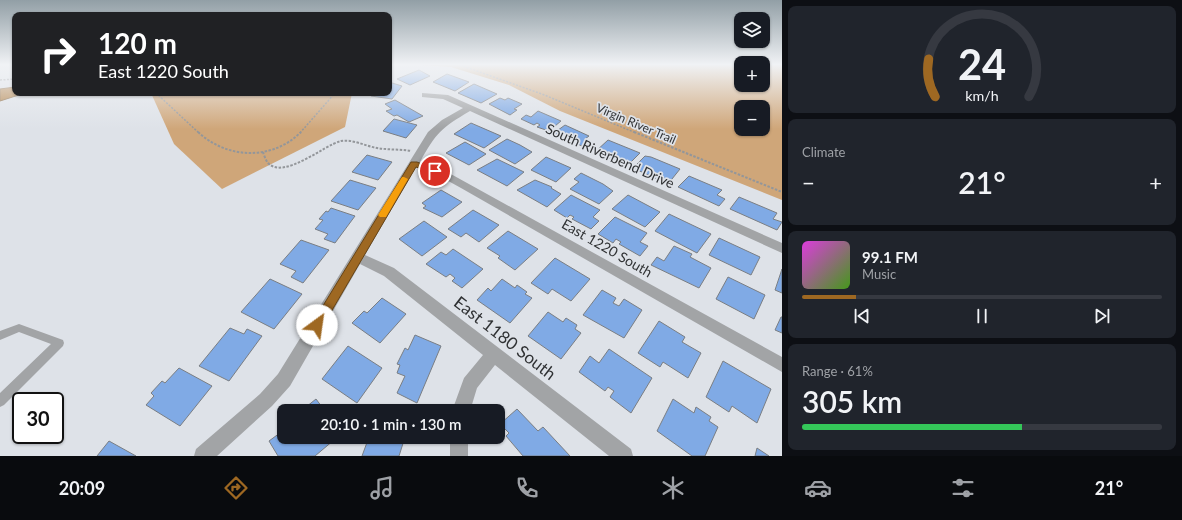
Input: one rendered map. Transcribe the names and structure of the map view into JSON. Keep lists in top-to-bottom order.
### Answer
{
  "streets": {
    "street": ["South Riverbend Drive", "East 1220 South", "East 1180 South"],
    "path": ["Virgin River Trail"]
  },
  "page": {
    "map_buttons": ["+", "−"],
    "turn": ["120 m", "East 1220 South"],
    "tile": [
      "Climate",
      ["Range · 61%", "305 km"]
    ],
    "heat": ["−", "21°", "+"],
    "song": ["99.1 FM", "Music"],
    "limit": "30",
    "trip": "20:10 · 1 min · 130 m",
    "tabs": ["20:09", "21°"],
    "gauge": ["24", "km/h"]
  }
}
